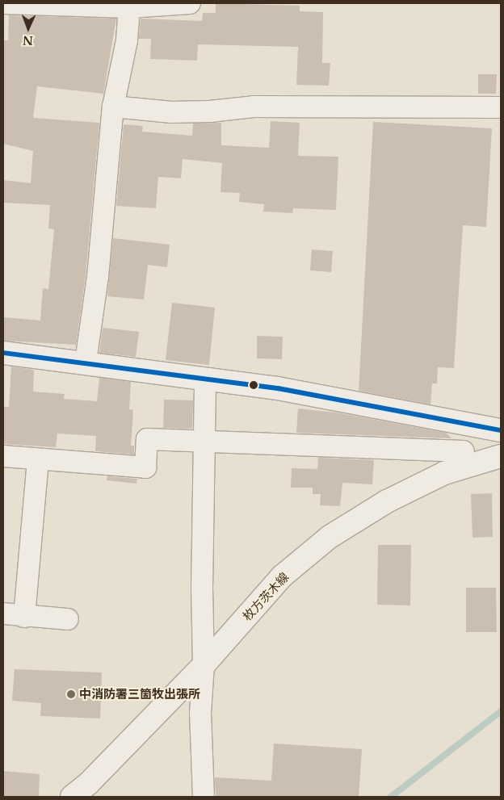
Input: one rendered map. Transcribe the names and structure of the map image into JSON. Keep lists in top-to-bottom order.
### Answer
{
  "streets": {
    "main road": ["枚方茨木線"]
  },
  "places": ["中消防署三箇牧出張所"],
  "north": "bottom"
}
